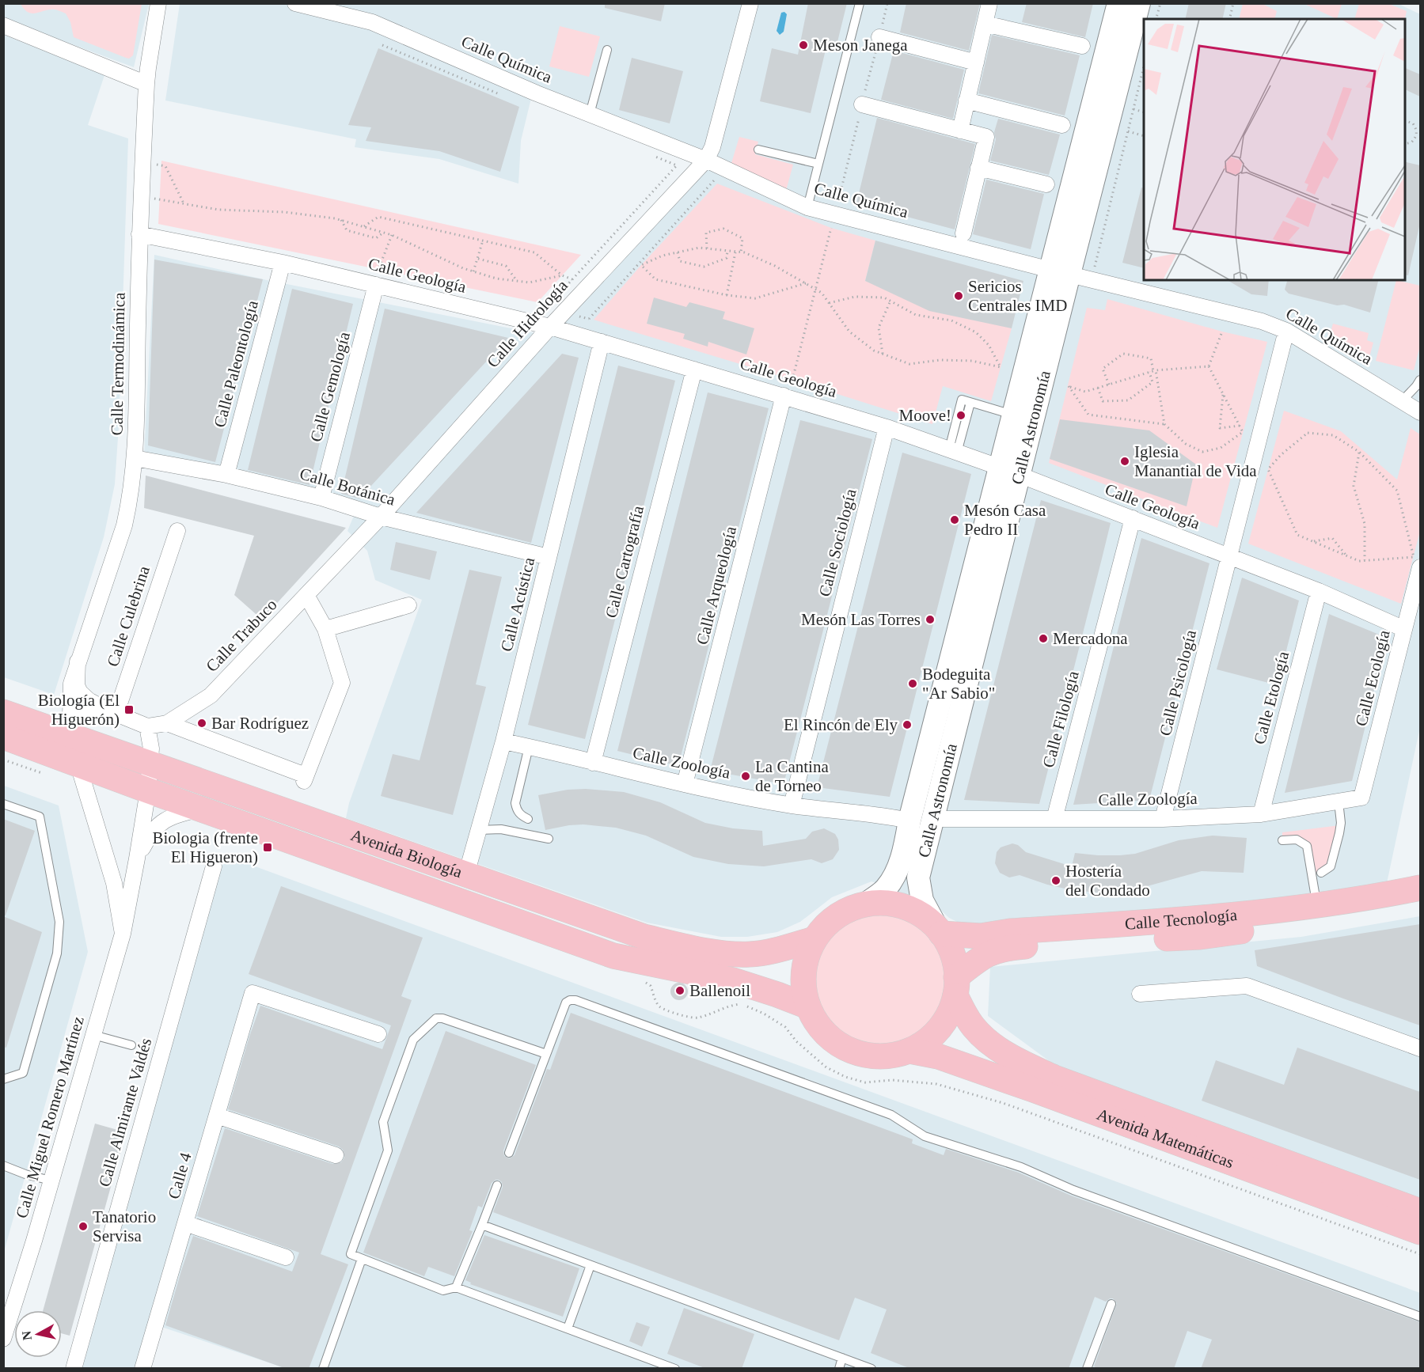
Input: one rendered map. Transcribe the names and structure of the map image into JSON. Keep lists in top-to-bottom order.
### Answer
{
  "streets": {
    "main road": ["Avenida Biología", "Calle Tecnología", "Avenida Matemáticas"],
    "street": [
      "Calle Química",
      "Calle Geología",
      "Calle Hidrología",
      "Calle Termodinámica",
      "Calle Paleontología",
      "Calle Gemología",
      "Calle Astronomía",
      "Calle Botánica",
      "Calle Sociología",
      "Calle Cartografía",
      "Calle Arqueología",
      "Calle Acústica",
      "Calle Culebrina",
      "Calle Trabuco",
      "Calle Ecología",
      "Calle Psicología",
      "Calle Etología",
      "Calle Filología",
      "Calle Zoología",
      "Calle Almirante Valdés",
      "Calle Miguel Romero Martínez",
      "Calle 4"
    ]
  },
  "crossings": [
    ["Calle Química", "Calle Hidrología"],
    ["Calle Química", "Calle Astronomía"],
    ["Calle Química", "Calle Psicología"],
    ["Calle Geología", "Calle Hidrología"],
    ["Calle Geología", "Calle Termodinámica"],
    ["Calle Geología", "Calle Paleontología"],
    ["Calle Geología", "Calle Gemología"],
    ["Calle Geología", "Calle Astronomía"],
    ["Calle Geología", "Calle Sociología"],
    ["Calle Geología", "Calle Cartografía"],
    ["Calle Geología", "Calle Arqueología"],
    ["Calle Geología", "Calle Acústica"],
    ["Calle Geología", "Calle Ecología"],
    ["Calle Geología", "Calle Psicología"],
    ["Calle Geología", "Calle Etología"],
    ["Calle Geología", "Calle Filología"],
    ["Calle Hidrología", "Calle Botánica"],
    ["Calle Hidrología", "Calle Trabuco"],
    ["Calle Termodinámica", "Calle Botánica"],
    ["Calle Termodinámica", "Avenida Biología"],
    ["Calle Termodinámica", "Calle Miguel Romero Martínez"],
    ["Calle Paleontología", "Calle Botánica"],
    ["Calle Gemología", "Calle Botánica"],
    ["Calle Astronomía", "Calle Zoología"],
    ["Calle Astronomía", "Avenida Biología"],
    ["Calle Astronomía", "Calle Tecnología"],
    ["Calle Astronomía", "Avenida Matemáticas"],
    ["Calle Botánica", "Calle Acústica"],
    ["Calle Botánica", "Calle Trabuco"],
    ["Calle Sociología", "Calle Zoología"],
    ["Calle Cartografía", "Calle Zoología"],
    ["Calle Arqueología", "Calle Zoología"],
    ["Calle Acústica", "Calle Zoología"],
    ["Calle Acústica", "Avenida Biología"],
    ["Calle Ecología", "Calle Zoología"],
    ["Calle Psicología", "Calle Zoología"],
    ["Calle Etología", "Calle Zoología"],
    ["Calle Filología", "Calle Zoología"],
    ["Avenida Biología", "Calle Tecnología"],
    ["Avenida Biología", "Avenida Matemáticas"],
    ["Calle Tecnología", "Avenida Matemáticas"]
  ],
  "places": {
    "other": [
      "Meson Janega",
      "Sericios Centrales IMD",
      "Moove!",
      "Iglesia Manantial de Vida",
      "Mesón Casa Pedro II",
      "Mesón Las Torres",
      "Mercadona",
      "Bodeguita \"Ar Sabio\"",
      "Bar Rodríguez",
      "El Rincón de Ely",
      "La Cantina de Torneo",
      "Hostería del Condado",
      "Ballenoil",
      "Tanatorio Servisa"
    ],
    "transit": ["Biología (El Higuerón)", "Biologia (frente El Higueron)"]
  },
  "north": "left"
}
